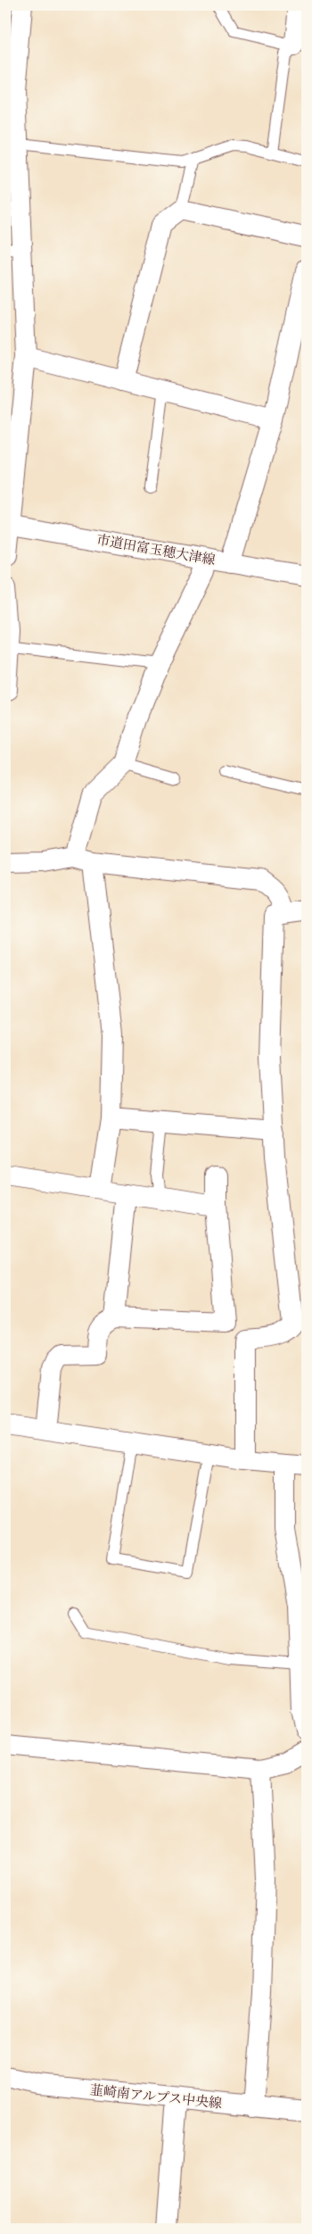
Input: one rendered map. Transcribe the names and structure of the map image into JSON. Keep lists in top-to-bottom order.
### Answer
{
  "streets": {
    "street": ["市道田富玉穂大津線", "韮崎南アルプス中央線"]
  }
}
